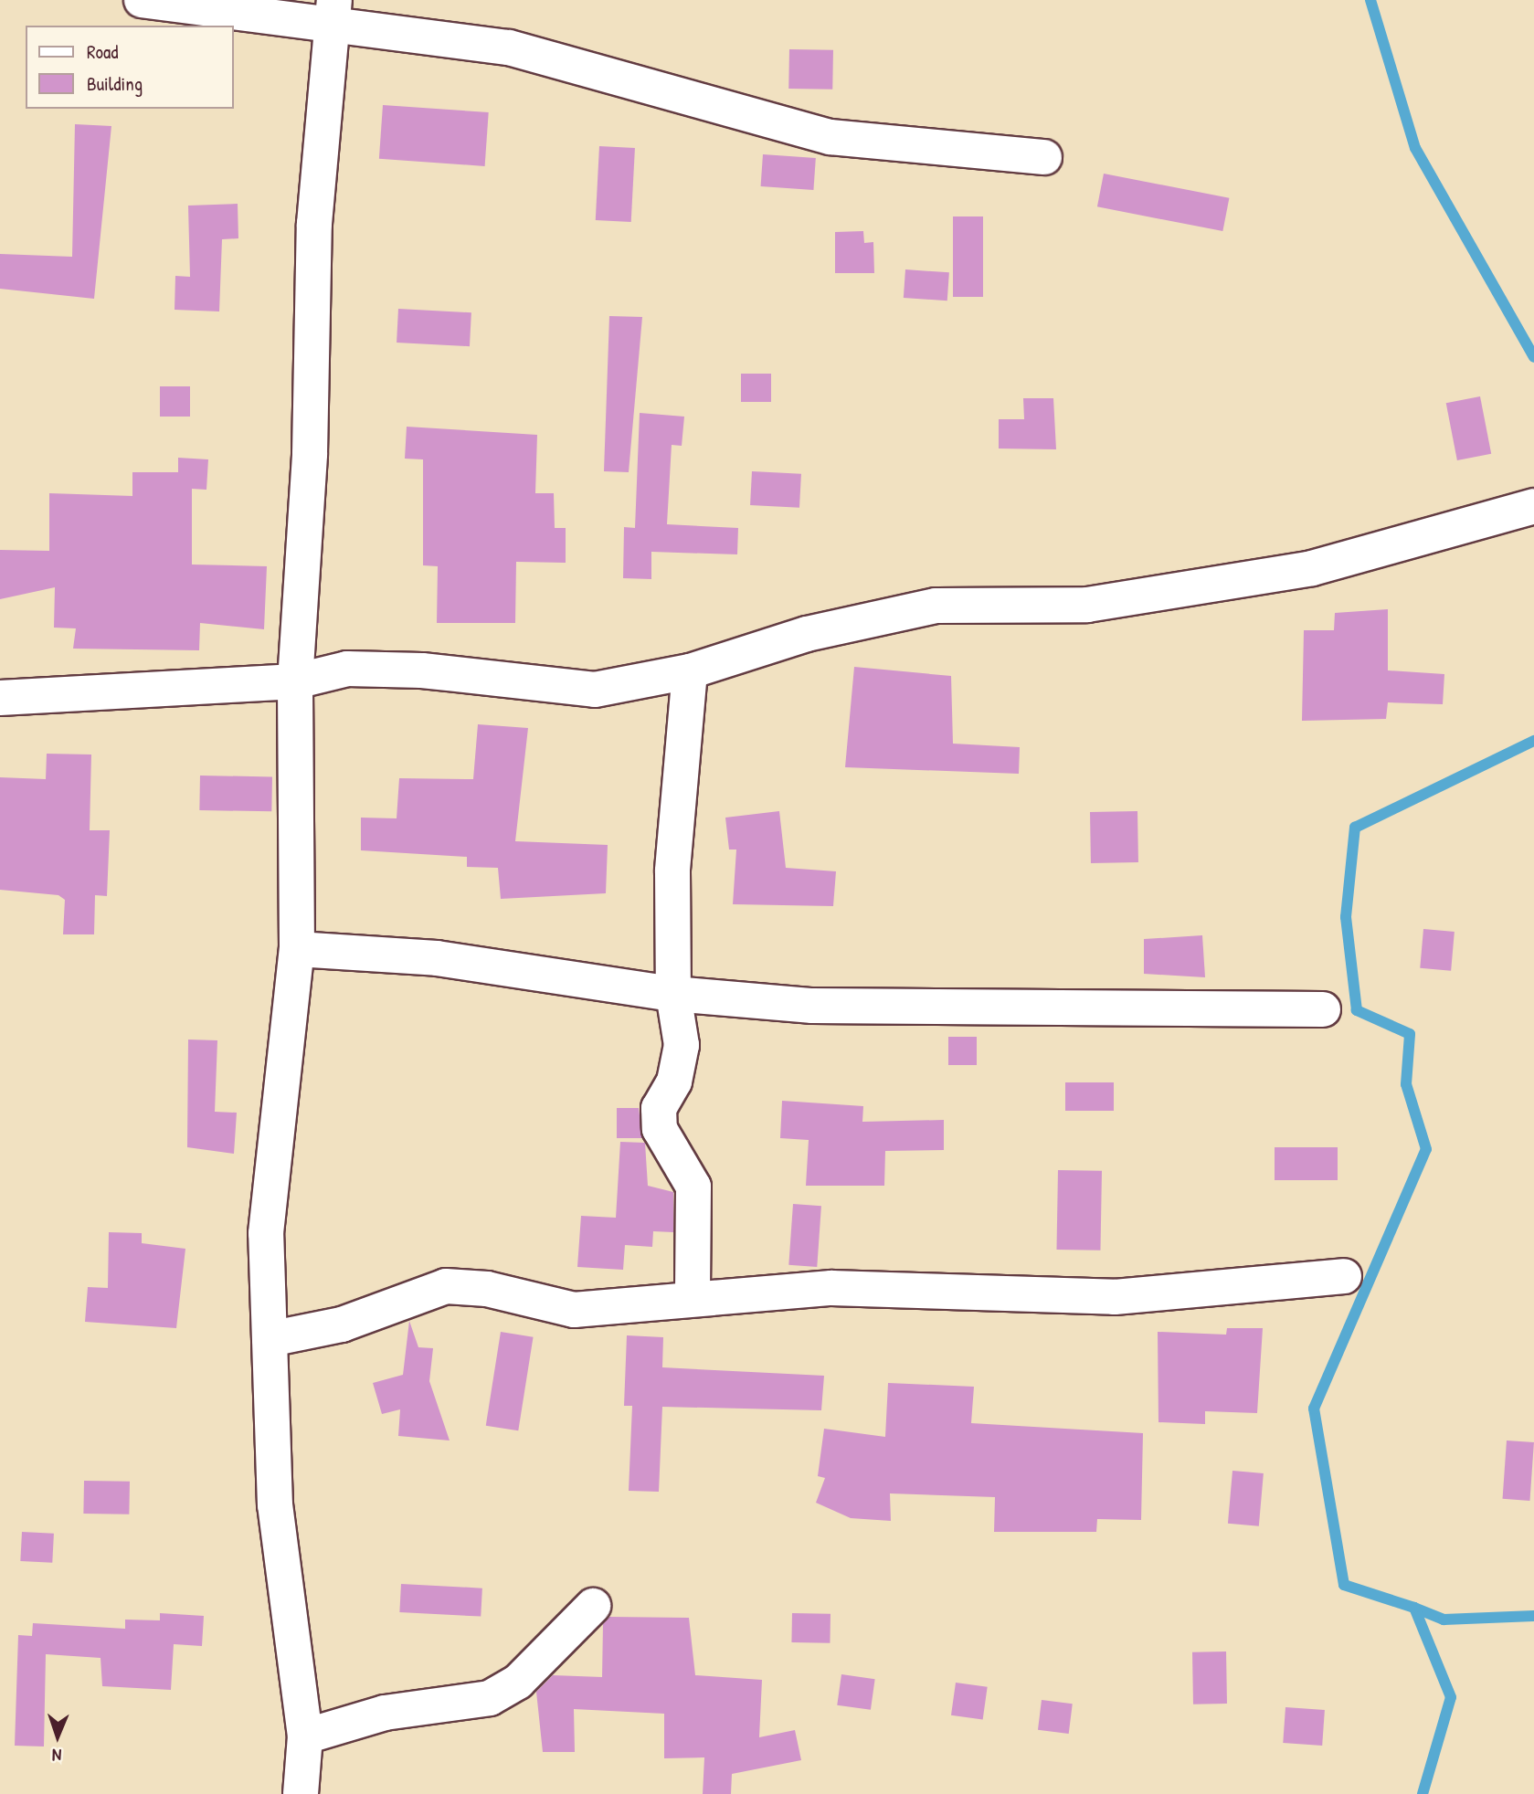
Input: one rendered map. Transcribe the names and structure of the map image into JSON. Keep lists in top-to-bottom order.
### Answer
{
  "legend": ["Road", "Building"],
  "north": "bottom"
}
